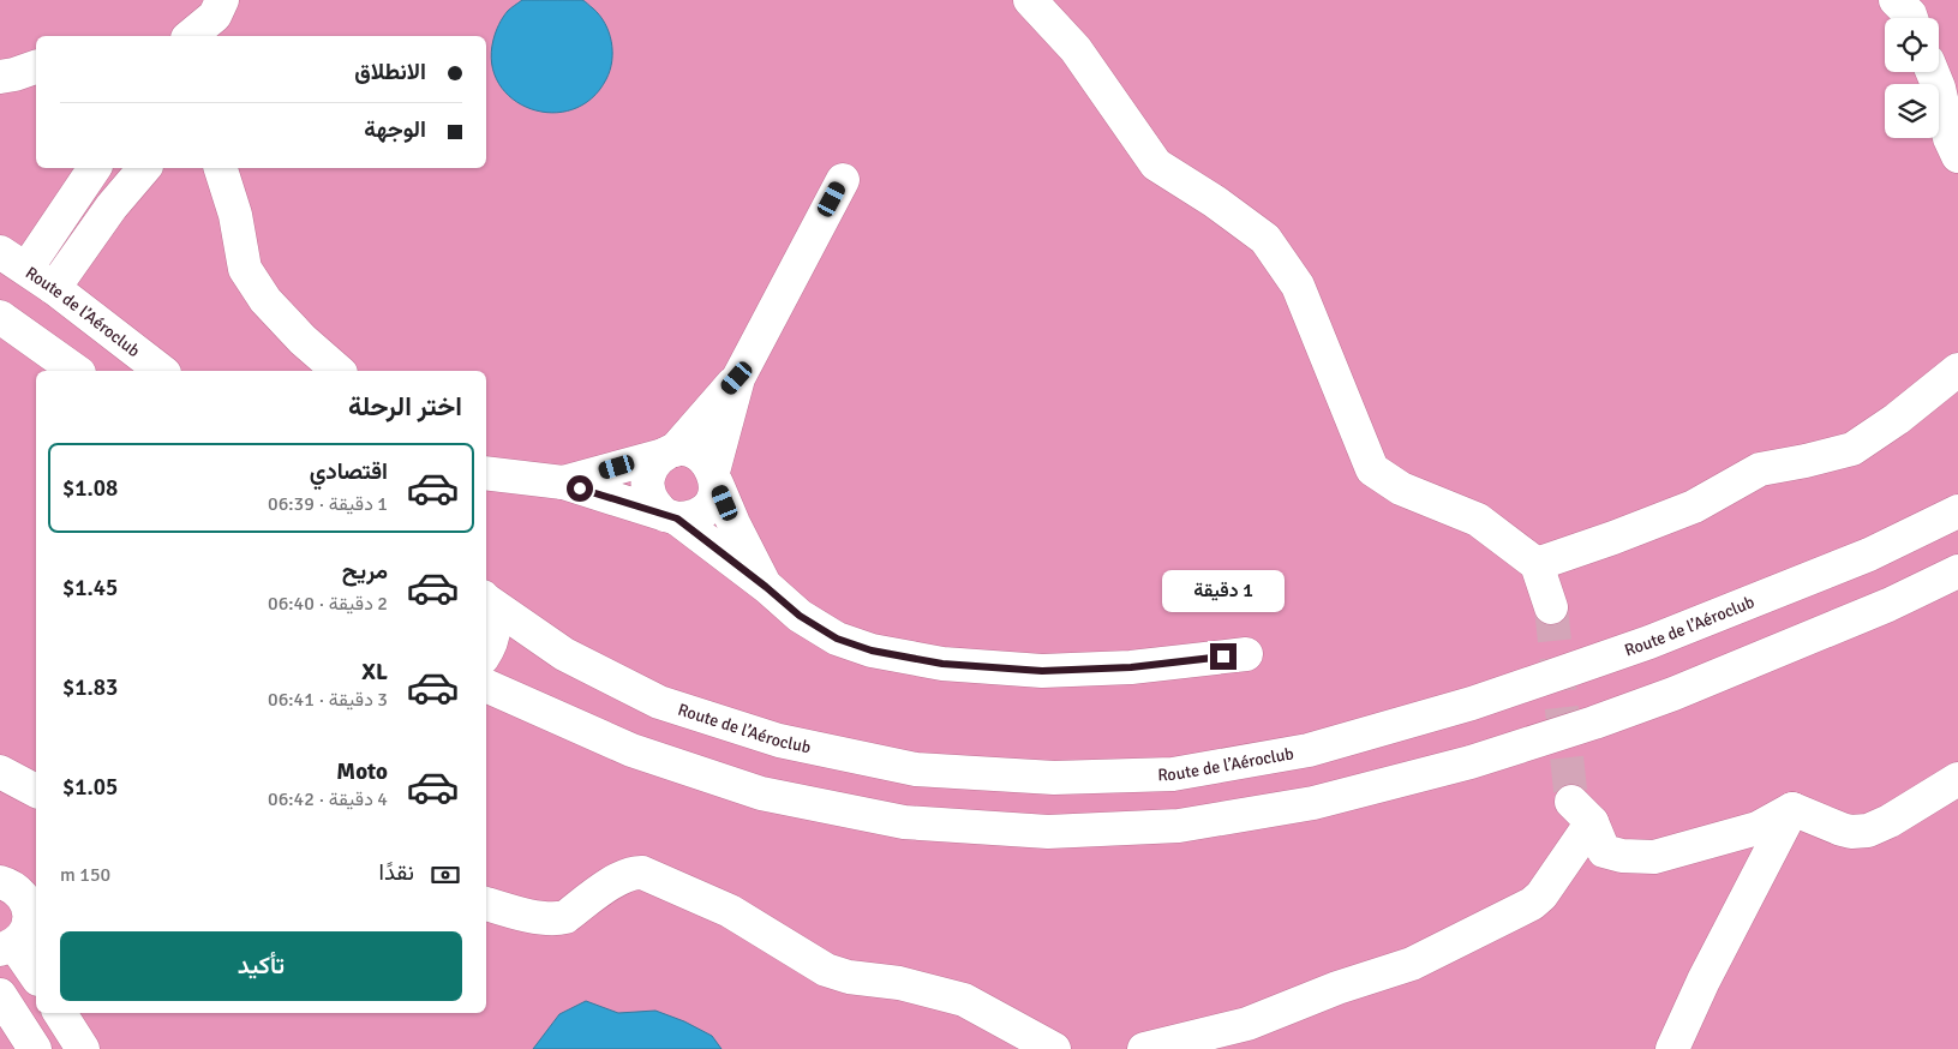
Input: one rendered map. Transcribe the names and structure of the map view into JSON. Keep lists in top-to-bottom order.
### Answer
{
  "streets": {
    "street": ["Route de l’Aéroclub"]
  },
  "page": {
    "banner": ["الانطلاق", "الوجهة"],
    "heading": "اختر الرحلة",
    "list": [
      {
        "name": "اقتصادي",
        "note": "1 دقيقة · 06:39",
        "value": "$1.08"
      },
      {
        "name": "مريح",
        "note": "2 دقيقة · 06:40",
        "value": "$1.45"
      },
      {
        "name": "XL",
        "note": "3 دقيقة · 06:41",
        "value": "$1.83"
      },
      {
        "name": "Moto",
        "note": "4 دقيقة · 06:42",
        "value": "$1.05"
      }
    ],
    "bubble": "1 دقيقة",
    "pay": ["نقدًا", "150 m"],
    "buttons": "تأكيد"
  }
}
